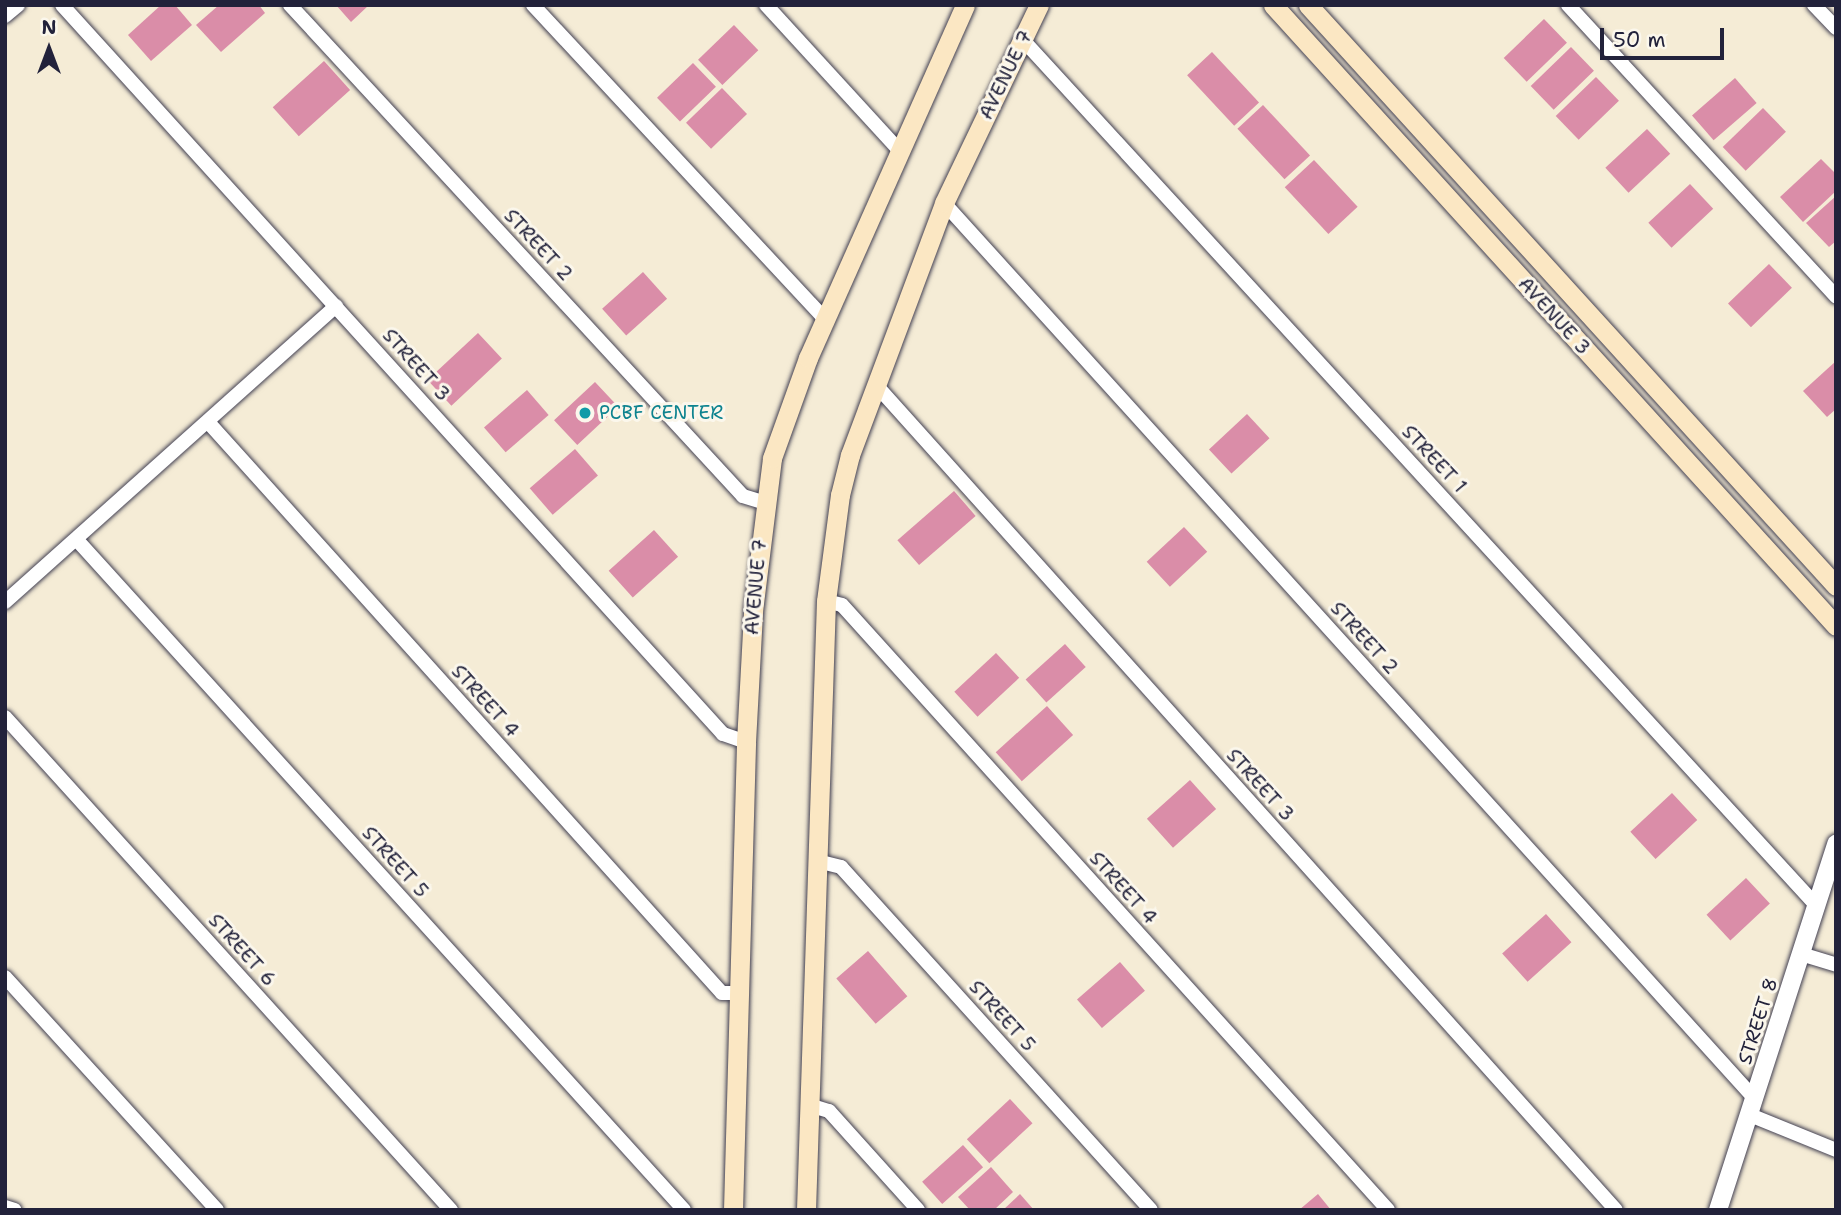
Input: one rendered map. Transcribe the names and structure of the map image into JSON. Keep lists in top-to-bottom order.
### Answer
{
  "streets": {
    "main road": ["AVENUE 7", "AVENUE 3"],
    "street": [
      "STREET 2",
      "STREET 3",
      "STREET 1",
      "STREET 4",
      "STREET 5",
      "STREET 6",
      "STREET 8"
    ]
  },
  "crossings": [
    ["AVENUE 7", "STREET 2"],
    ["AVENUE 7", "STREET 3"],
    ["AVENUE 7", "STREET 1"],
    ["AVENUE 7", "STREET 4"],
    ["AVENUE 7", "STREET 5"],
    ["STREET 2", "STREET 8"],
    ["STREET 1", "STREET 8"]
  ],
  "places": ["PCBF CENTER"],
  "scale_bar": "50 m",
  "north": "top"
}
